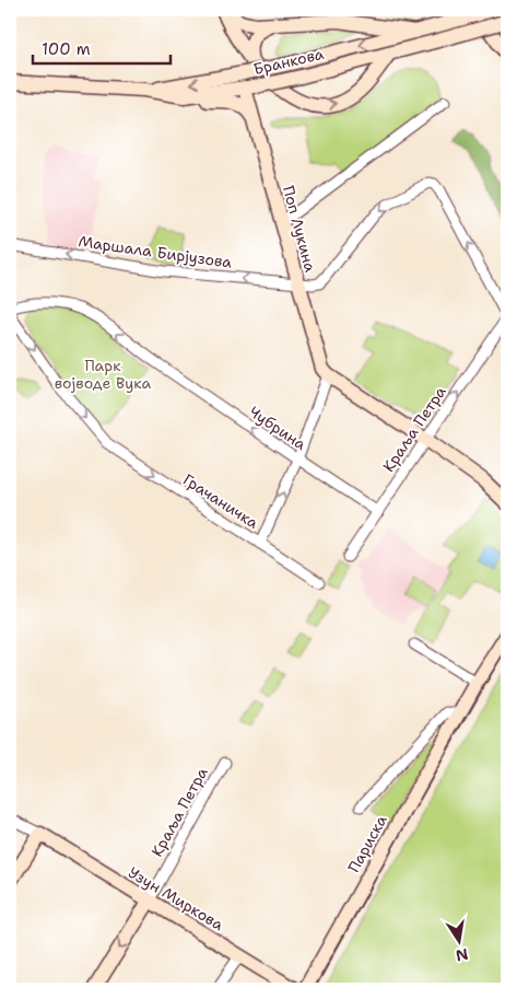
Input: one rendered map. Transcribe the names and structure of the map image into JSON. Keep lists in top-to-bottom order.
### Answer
{
  "streets": {
    "street": [
      "Бранкова",
      "Поп Лукина",
      "Маршала Бирјузова",
      "Чубрина",
      "Краља Петра",
      "Грачаничка",
      "Париска",
      "Узун Миркова"
    ]
  },
  "crossings": [
    ["Бранкова", "Поп Лукина"],
    ["Поп Лукина", "Маршала Бирјузова"],
    ["Маршала Бирјузова", "Краља Петра"],
    ["Чубрина", "Краља Петра"],
    ["Краља Петра", "Узун Миркова"]
  ],
  "one_way": ["Маршала Бирјузова", "Чубрина", "Грачаничка"],
  "parks": ["Парк војводе Вука"],
  "scale_bar": "100 m",
  "north": "bottom"
}
